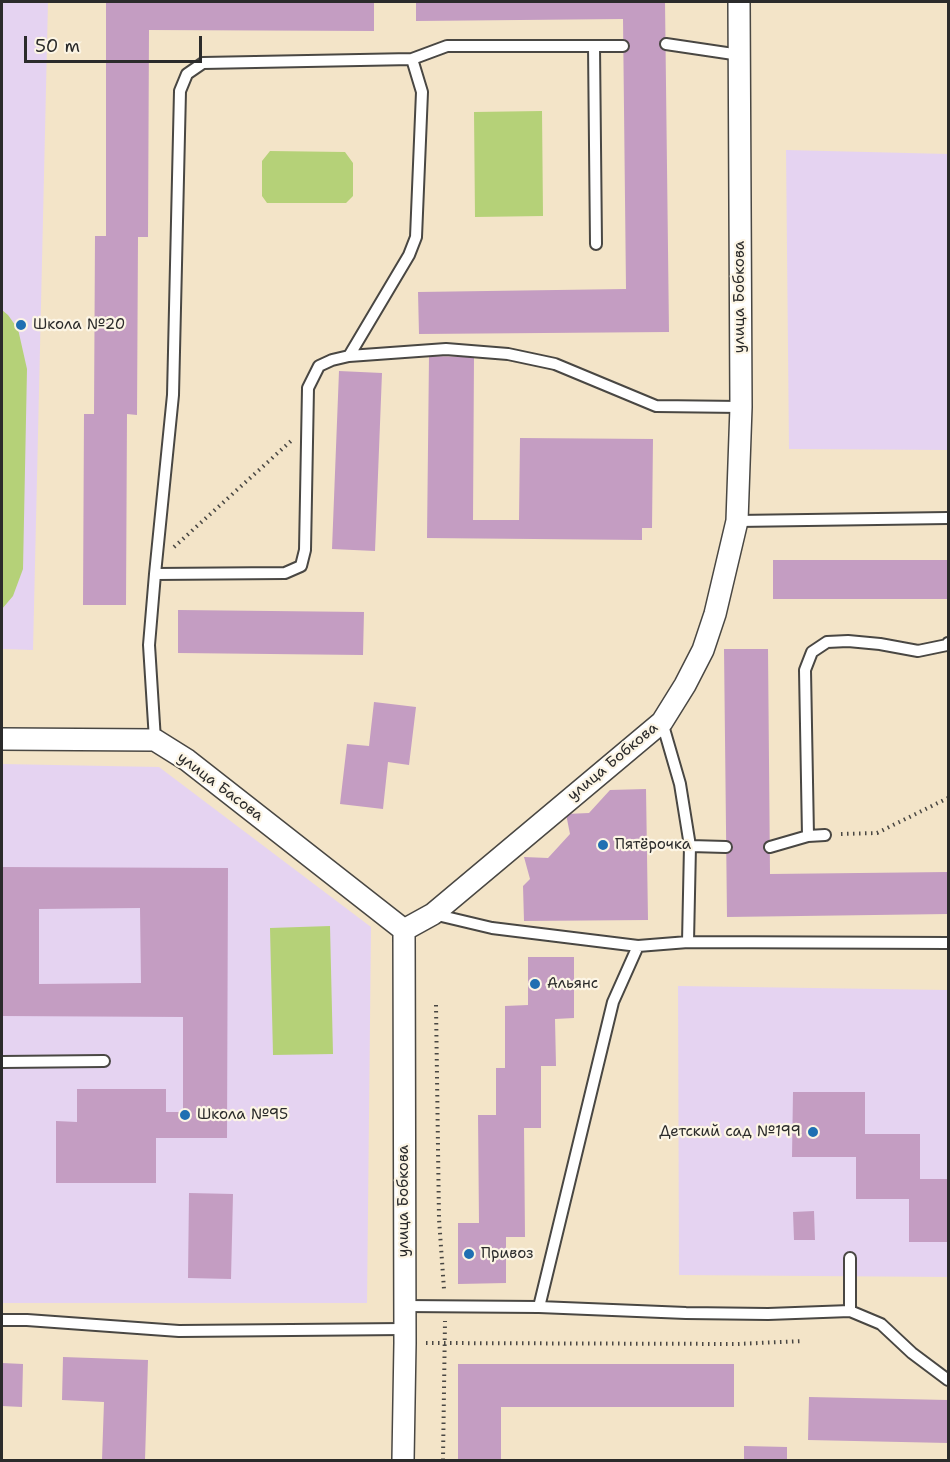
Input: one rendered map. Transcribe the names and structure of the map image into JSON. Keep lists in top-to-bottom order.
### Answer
{
  "streets": {
    "street": ["улица Бобкова", "улица Басова"]
  },
  "crossings": [
    ["улица Бобкова", "улица Басова"]
  ],
  "places": [
    "Школа №20",
    "Пятёрочка",
    "Альянс",
    "Школа №95",
    "Детский сад №199",
    "Привоз"
  ],
  "scale_bar": "50 m"
}
